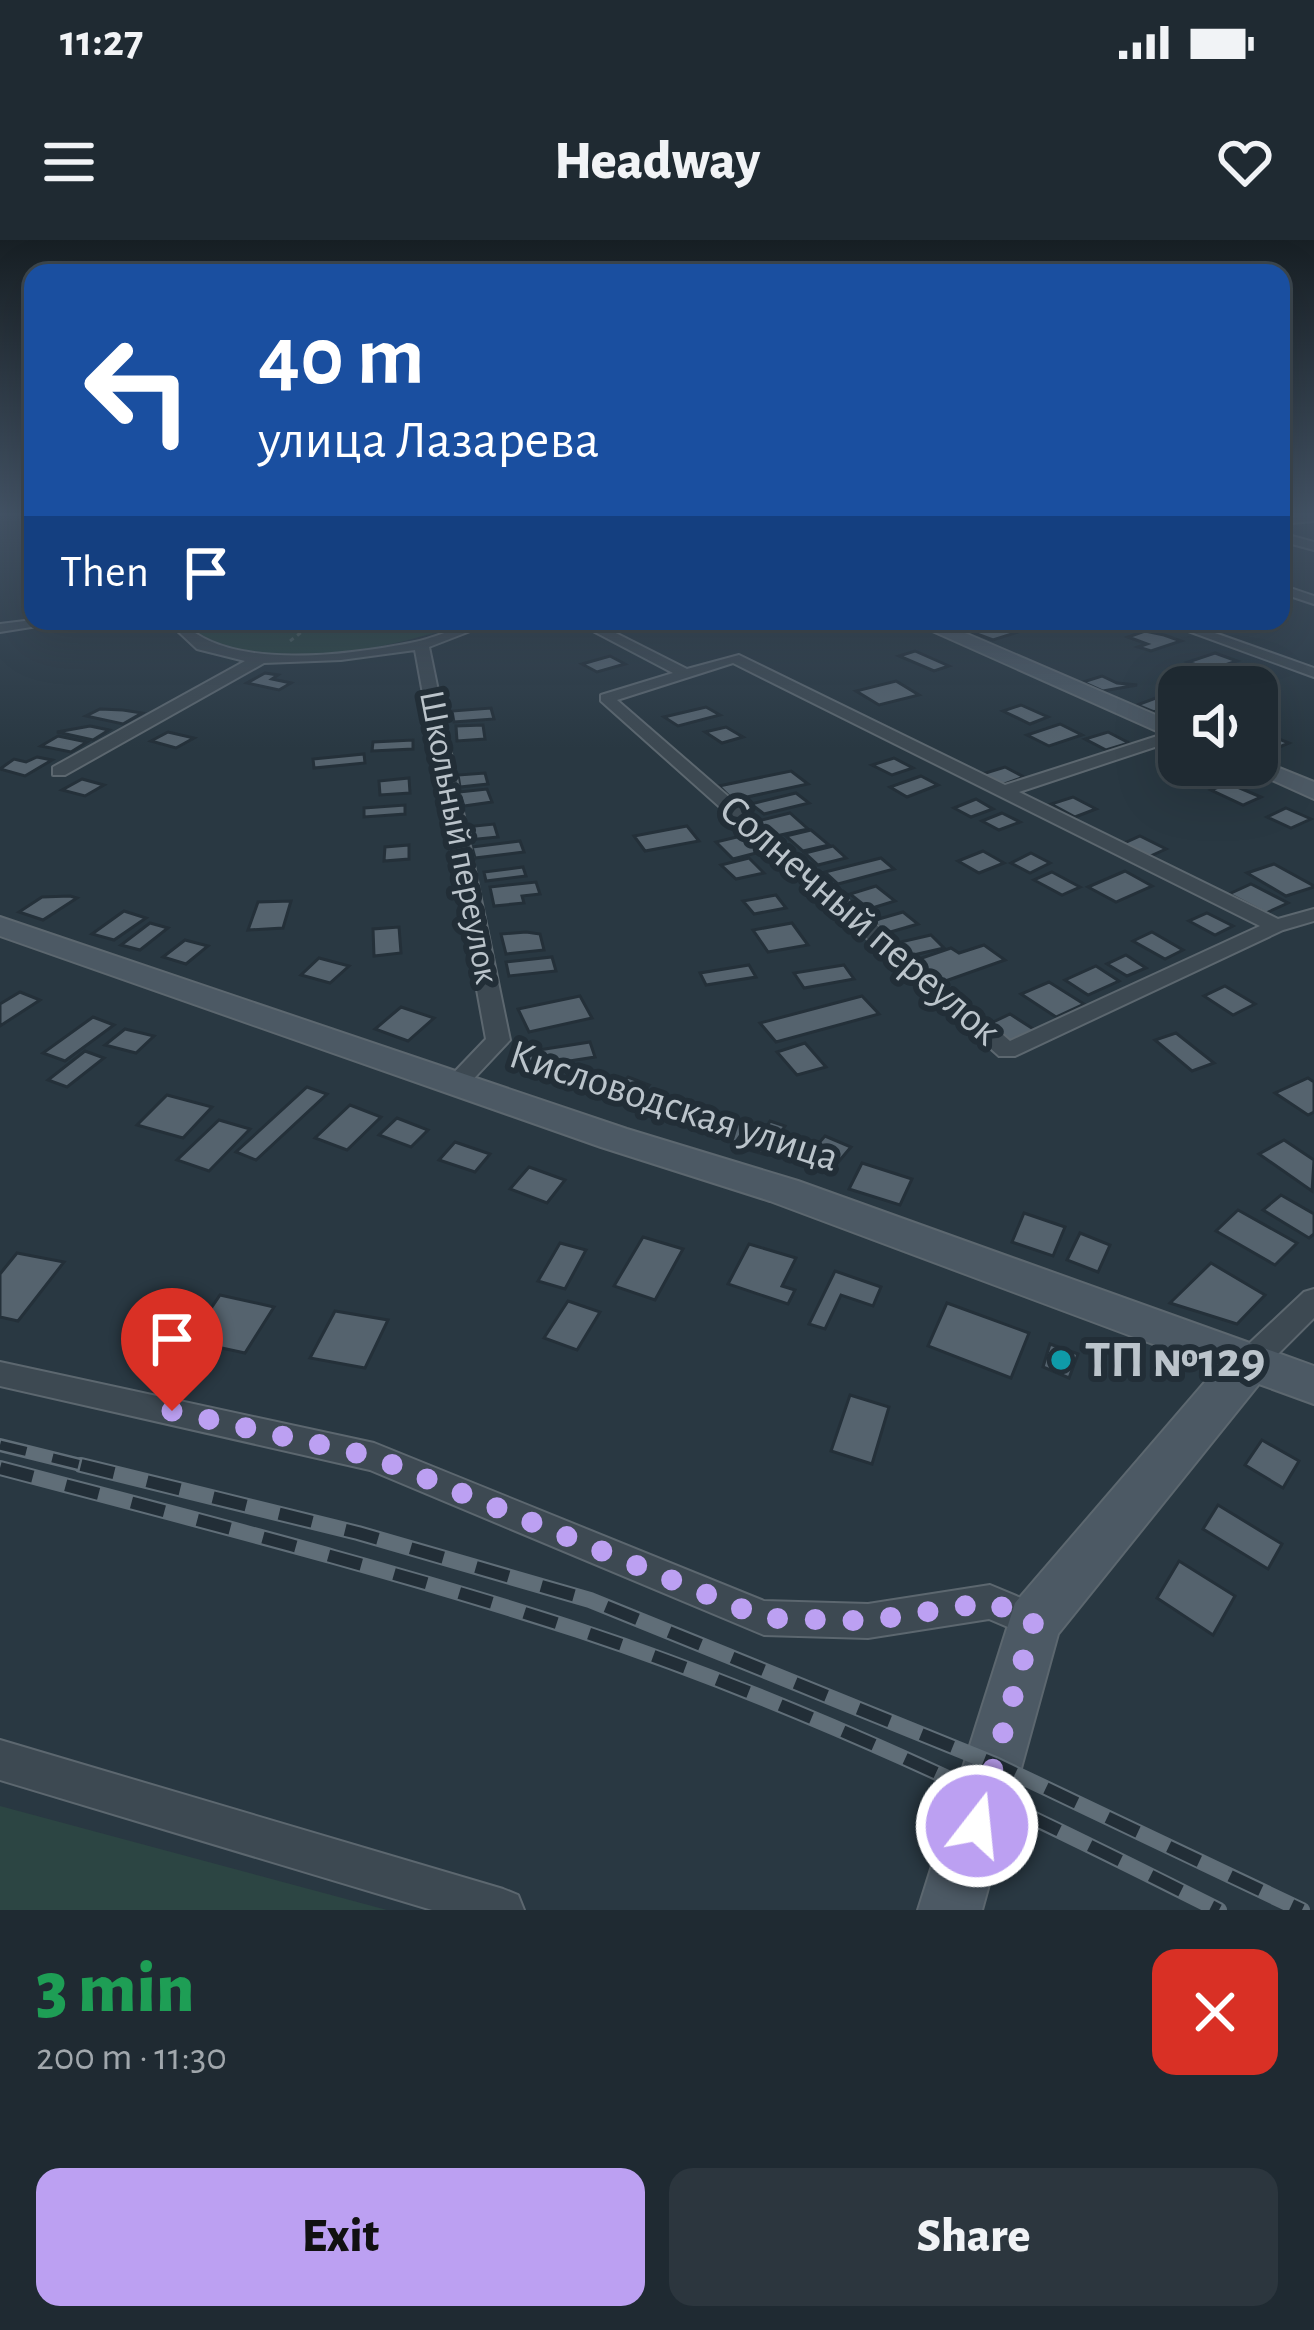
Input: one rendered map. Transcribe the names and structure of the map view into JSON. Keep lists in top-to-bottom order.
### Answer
{
  "streets": {
    "street": ["Школьный переулок", "Солнечный переулок", "Кисловодская улица"]
  },
  "crossings": [
    ["Школьный переулок", "Кисловодская улица"]
  ],
  "places": ["ТП №129"],
  "page": {
    "status": "11:27",
    "header": "Headway",
    "turn": ["40 m", "улица Лазарева"],
    "then": "Then",
    "heading": ["3 min", "200 m · 11:30"],
    "buttons": ["Exit", "Share"]
  }
}
